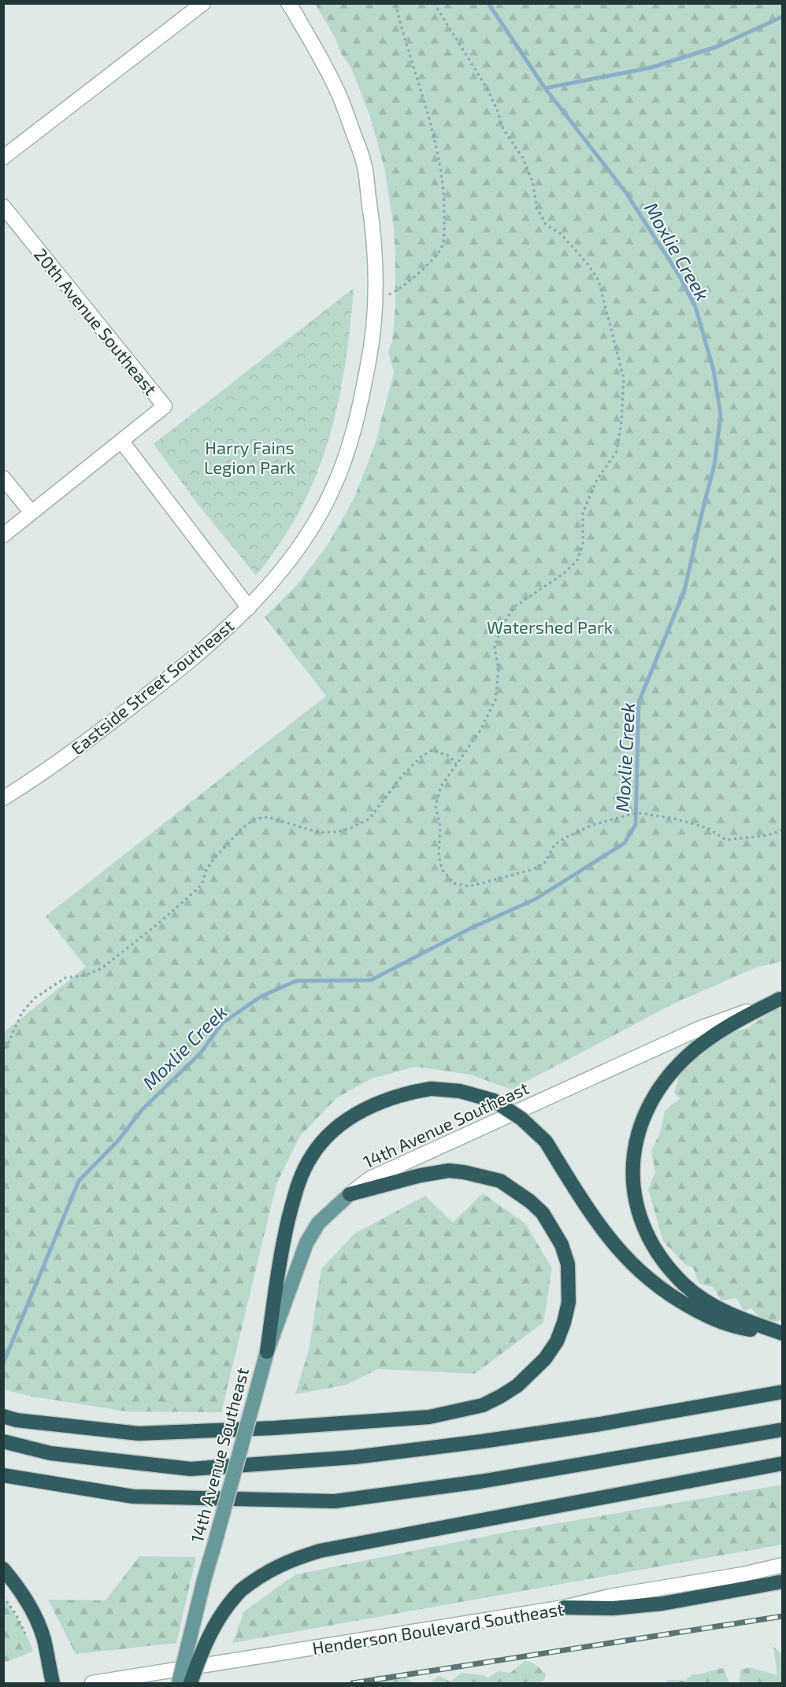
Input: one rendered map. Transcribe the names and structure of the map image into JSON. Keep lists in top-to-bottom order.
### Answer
{
  "streets": {
    "main road": ["14th Avenue Southeast"],
    "street": ["20th Avenue Southeast", "Eastside Street Southeast", "Henderson Boulevard Southeast"]
  },
  "water": ["Moxlie Creek"],
  "parks": ["Harry Fains Legion Park", "Watershed Park"]
}
